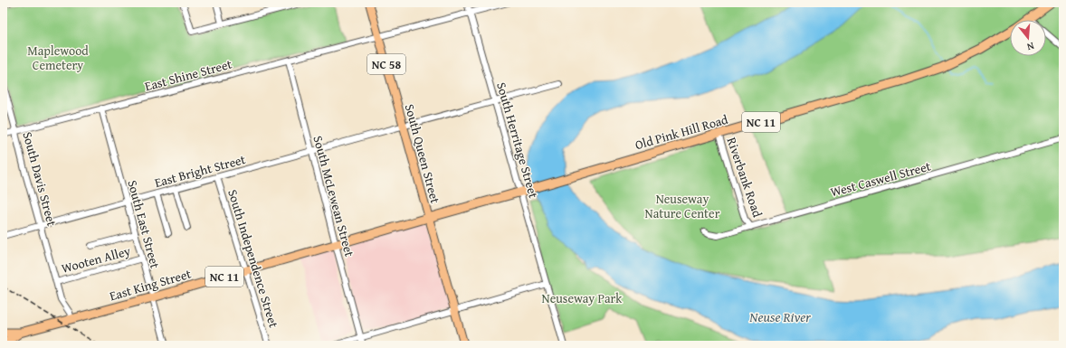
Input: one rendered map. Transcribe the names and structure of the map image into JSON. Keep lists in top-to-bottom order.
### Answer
{
  "streets": {
    "highway": ["NC 11", "Old Pink Hill Road", "East King Street"],
    "main road": ["NC 58", "South Queen Street"],
    "street": [
      "East Shine Street",
      "South Herritage Street",
      "East Bright Street",
      "Riverbank Road",
      "South Davis Street",
      "West Caswell Street",
      "South McLewean Street",
      "South East Street",
      "South Independence Street",
      "Wooten Alley"
    ]
  },
  "crossings": [
    ["NC 58", "South Queen Street"],
    ["East Shine Street", "South Herritage Street"],
    ["East Shine Street", "South Queen Street"],
    ["East Shine Street", "South Davis Street"],
    ["East Shine Street", "South McLewean Street"],
    ["East Shine Street", "South East Street"],
    ["NC 11", "East King Street"],
    ["Old Pink Hill Road", "South Herritage Street"],
    ["Old Pink Hill Road", "South Queen Street"],
    ["Old Pink Hill Road", "Riverbank Road"],
    ["Old Pink Hill Road", "East King Street"],
    ["South Herritage Street", "East Bright Street"],
    ["South Queen Street", "East Bright Street"],
    ["South Queen Street", "East King Street"],
    ["East Bright Street", "South Davis Street"],
    ["East Bright Street", "South McLewean Street"],
    ["East Bright Street", "South East Street"],
    ["East Bright Street", "South Independence Street"],
    ["Riverbank Road", "West Caswell Street"],
    ["South Davis Street", "Wooten Alley"],
    ["South Davis Street", "East King Street"],
    ["South McLewean Street", "East King Street"],
    ["South East Street", "Wooten Alley"],
    ["South East Street", "East King Street"],
    ["South Independence Street", "East King Street"]
  ],
  "water": ["Neuse River"],
  "parks": ["Maplewood Cemetery", "Neuseway Nature Center", "Neuseway Park"],
  "north": "bottom"
}
